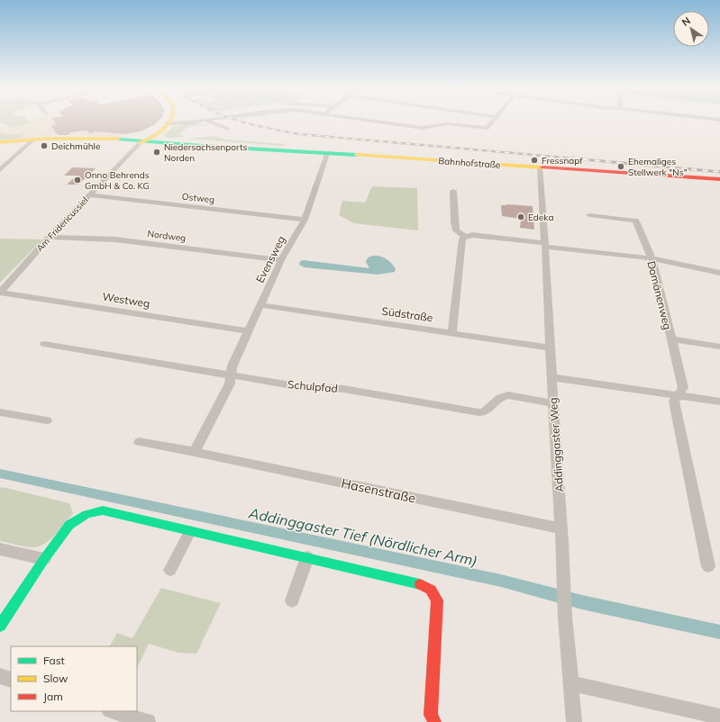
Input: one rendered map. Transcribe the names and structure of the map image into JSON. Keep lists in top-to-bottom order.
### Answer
{
  "streets": {
    "main road": ["Bahnhofstraße"],
    "street": [
      "Ostweg",
      "Am Fridericussiel",
      "Nordweg",
      "Evensweg",
      "Domänenweg",
      "Westweg",
      "Südstraße",
      "Schulpfad",
      "Addinggaster Weg",
      "Hasenstraße"
    ]
  },
  "crossings": [
    ["Bahnhofstraße", "Am Fridericussiel"],
    ["Bahnhofstraße", "Evensweg"],
    ["Bahnhofstraße", "Addinggaster Weg"],
    ["Ostweg", "Am Fridericussiel"],
    ["Ostweg", "Evensweg"],
    ["Am Fridericussiel", "Nordweg"],
    ["Am Fridericussiel", "Westweg"],
    ["Nordweg", "Evensweg"],
    ["Evensweg", "Westweg"],
    ["Evensweg", "Südstraße"],
    ["Evensweg", "Schulpfad"],
    ["Südstraße", "Addinggaster Weg"],
    ["Schulpfad", "Addinggaster Weg"],
    ["Addinggaster Weg", "Hasenstraße"]
  ],
  "water": ["Addinggaster Tief (Nördlicher Arm)"],
  "places": [
    "Deichmühle",
    "Niedersachsenports Norden",
    "Fressnapf",
    "Ehemaliges Stellwerk \"Ns\"",
    "Onno Behrends GmbH & Co. KG",
    "Edeka"
  ],
  "legend": ["Fast", "Slow", "Jam"],
  "north": "top left"
}
